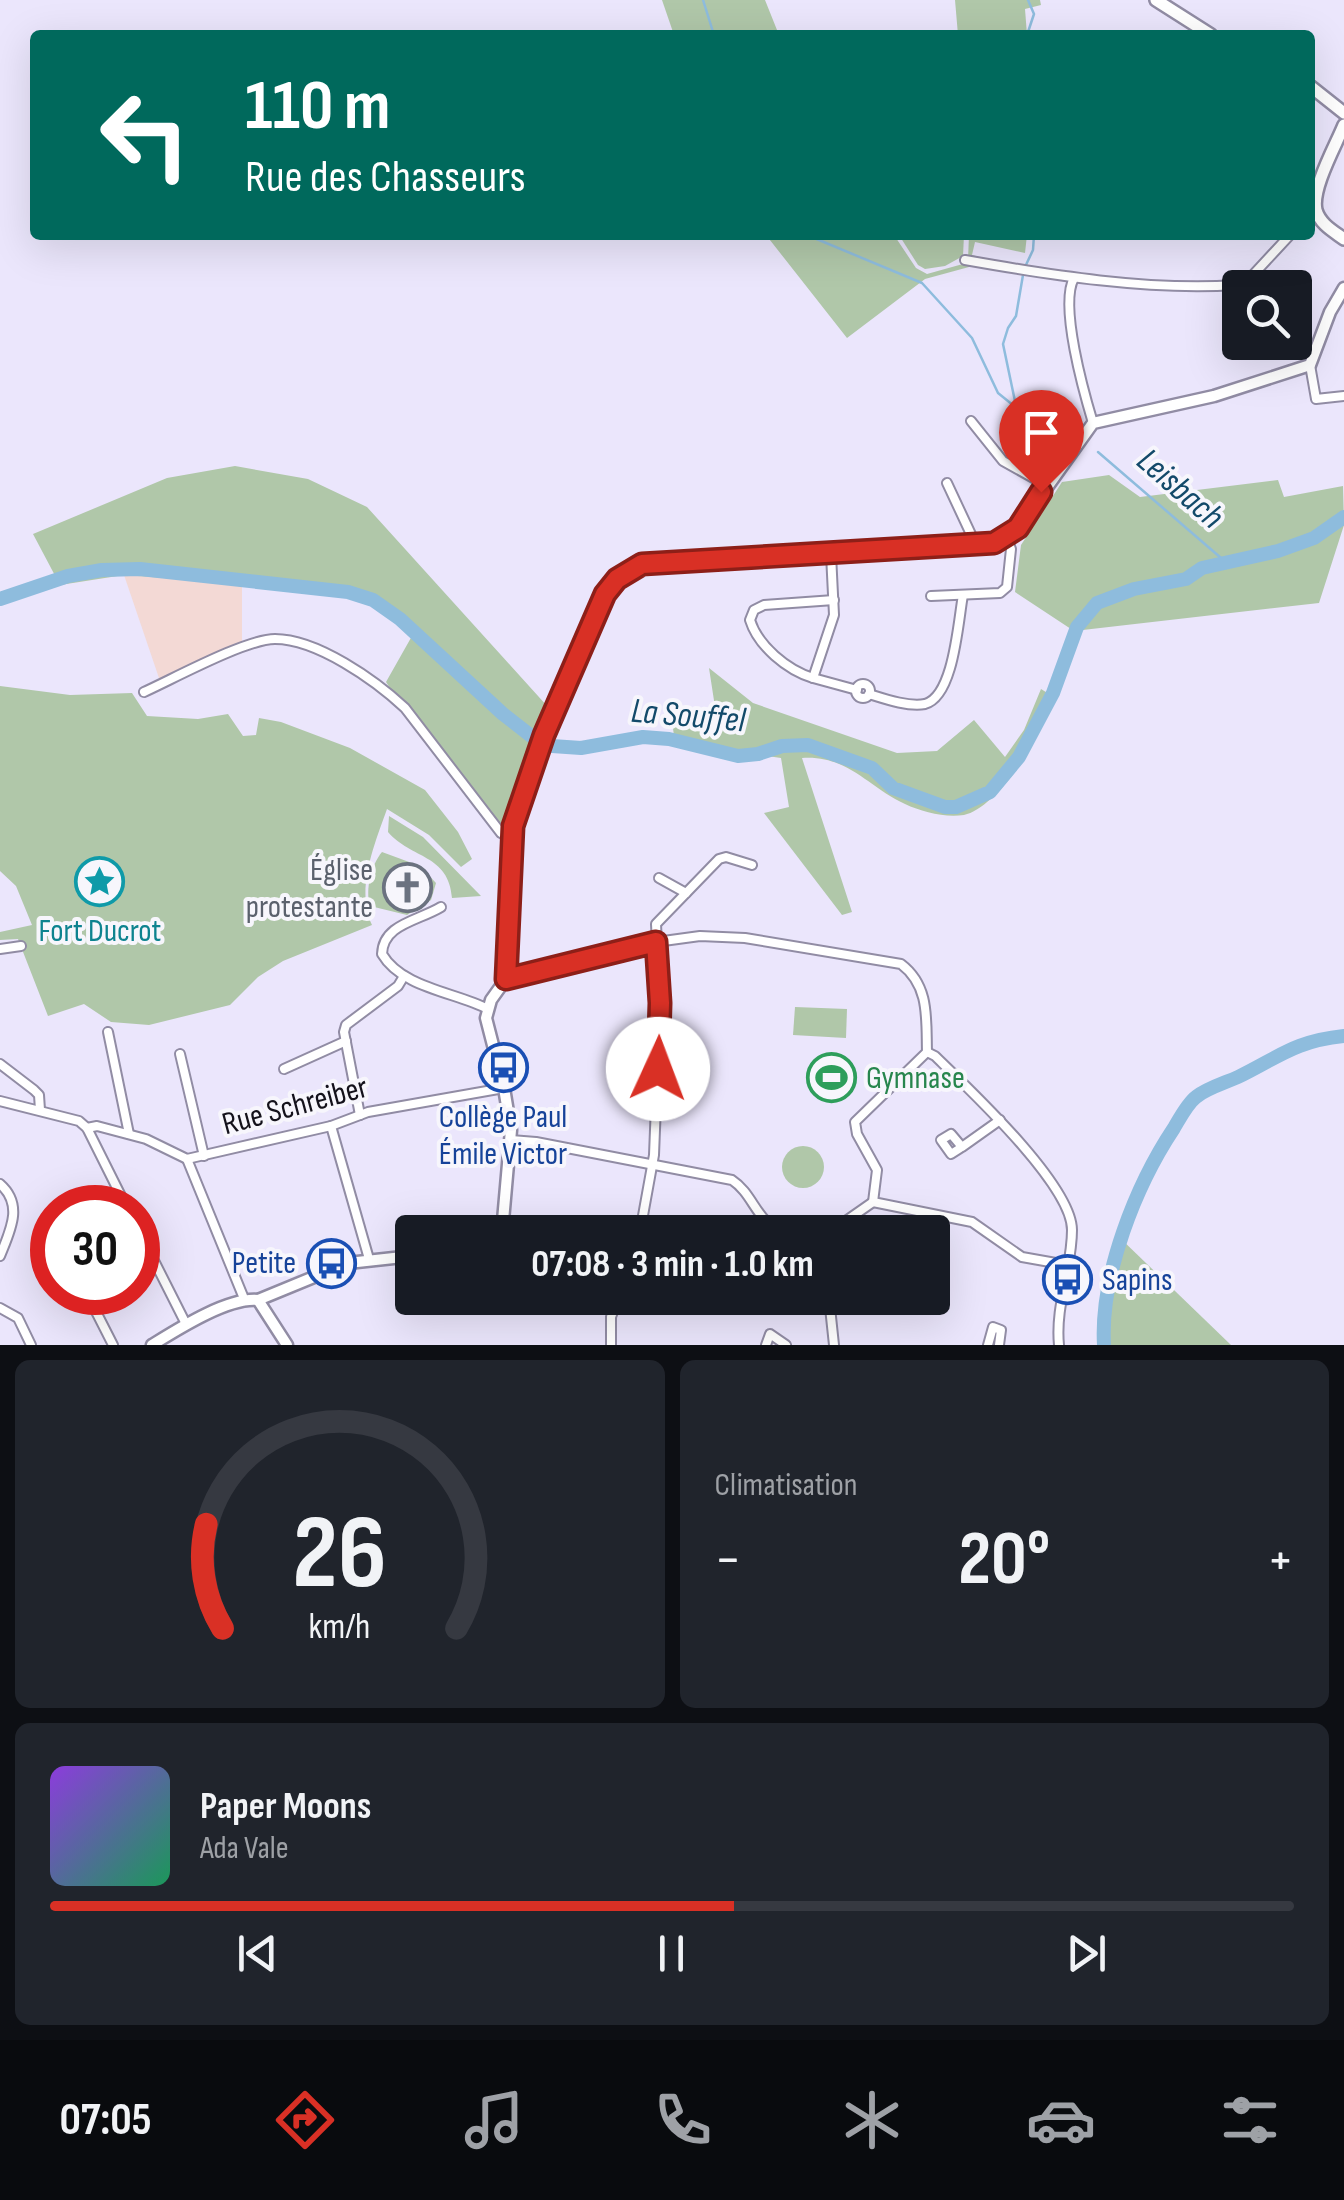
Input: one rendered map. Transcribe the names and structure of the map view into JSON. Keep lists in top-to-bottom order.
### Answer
{
  "streets": {
    "street": ["Rue Schreiber"]
  },
  "water": ["Leisbach", "La Souffel"],
  "places": {
    "place": ["Fort Ducrot"],
    "church": ["Église protestante"],
    "bus stop": ["Collège Paul Émile Victor", "Petite", "Sapins"],
    "sports": ["Gymnase"]
  },
  "page": {
    "turn": ["110 m", "Rue des Chasseurs"],
    "limit": "30",
    "trip": "07:08 · 3 min · 1.0 km",
    "tile": "Climatisation",
    "heat": ["−", "20°", "+"],
    "song": ["Paper Moons", "Ada Vale"],
    "tabs": "07:05",
    "gauge": ["26", "km/h"]
  }
}
